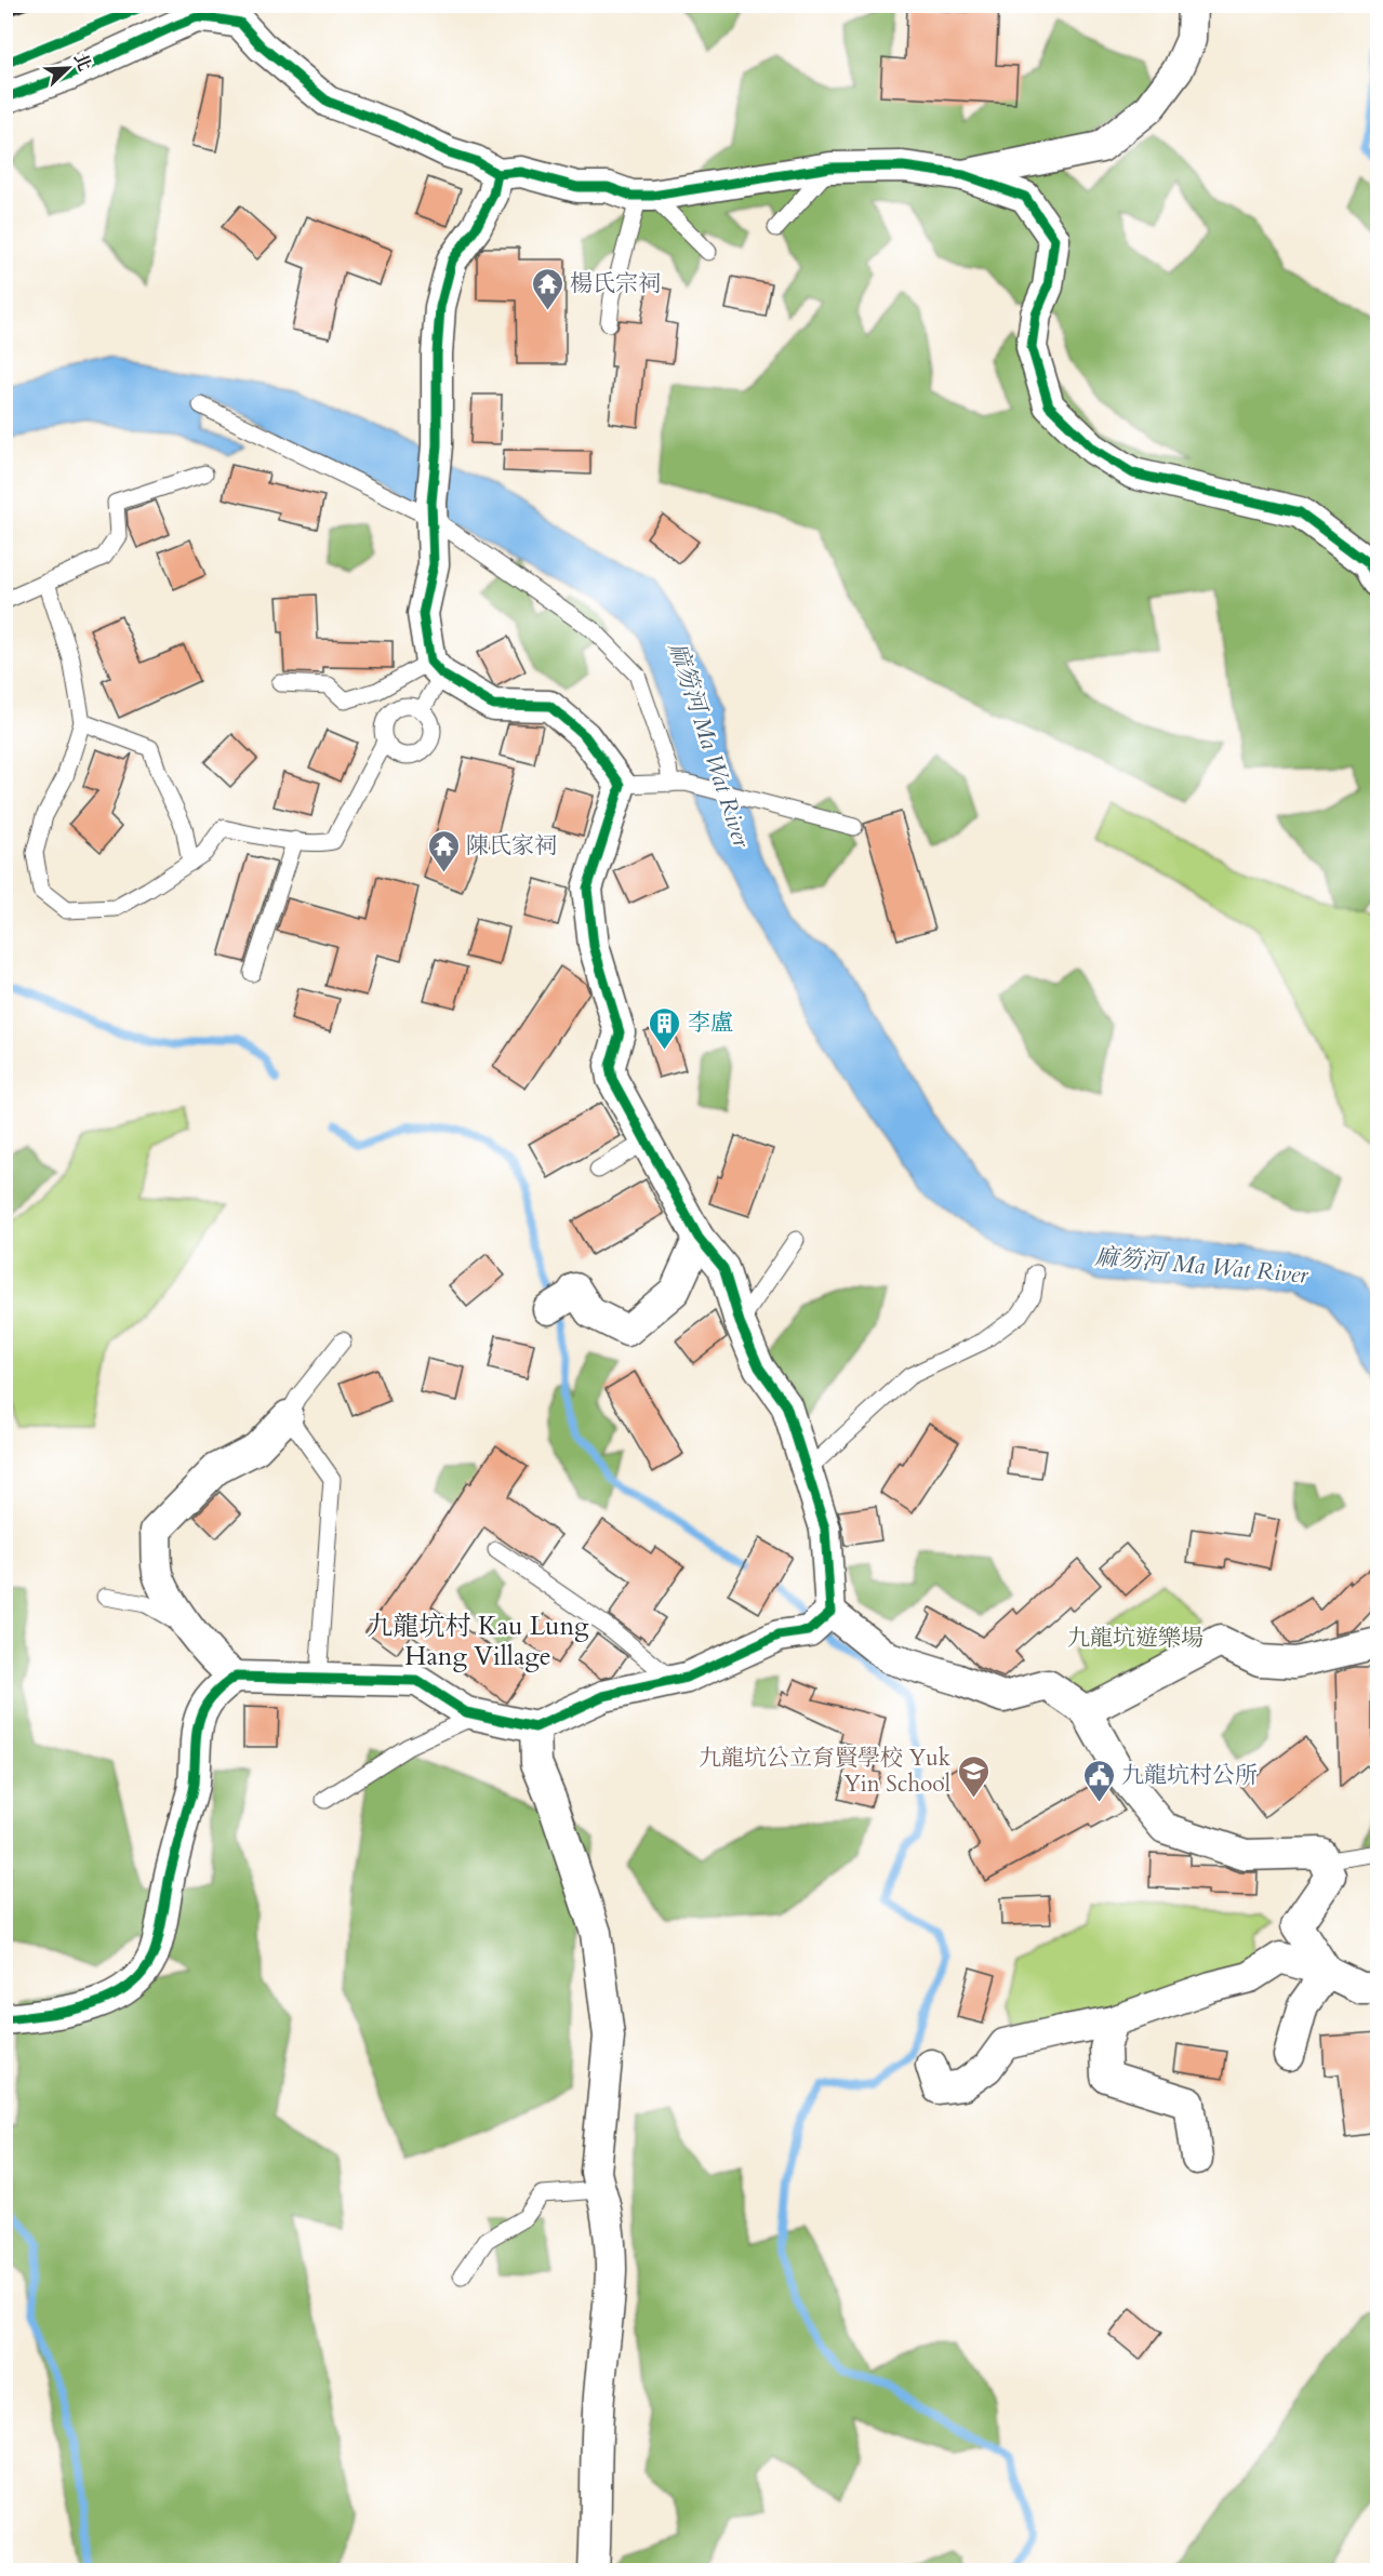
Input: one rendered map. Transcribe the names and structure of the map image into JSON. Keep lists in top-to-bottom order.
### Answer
{
  "districts": ["九龍坑村 Kau Lung Hang Village"],
  "water": ["麻笏河 Ma Wat River"],
  "parks": ["九龍坑遊樂場"],
  "places": {
    "temple": ["楊氏宗祠", "陳氏家祠"],
    "building": ["李盧"],
    "school or university": ["九龍坑公立育賢學校 Yuk Yin School"],
    "public building": ["九龍坑村公所"]
  },
  "north": "top right"
}
